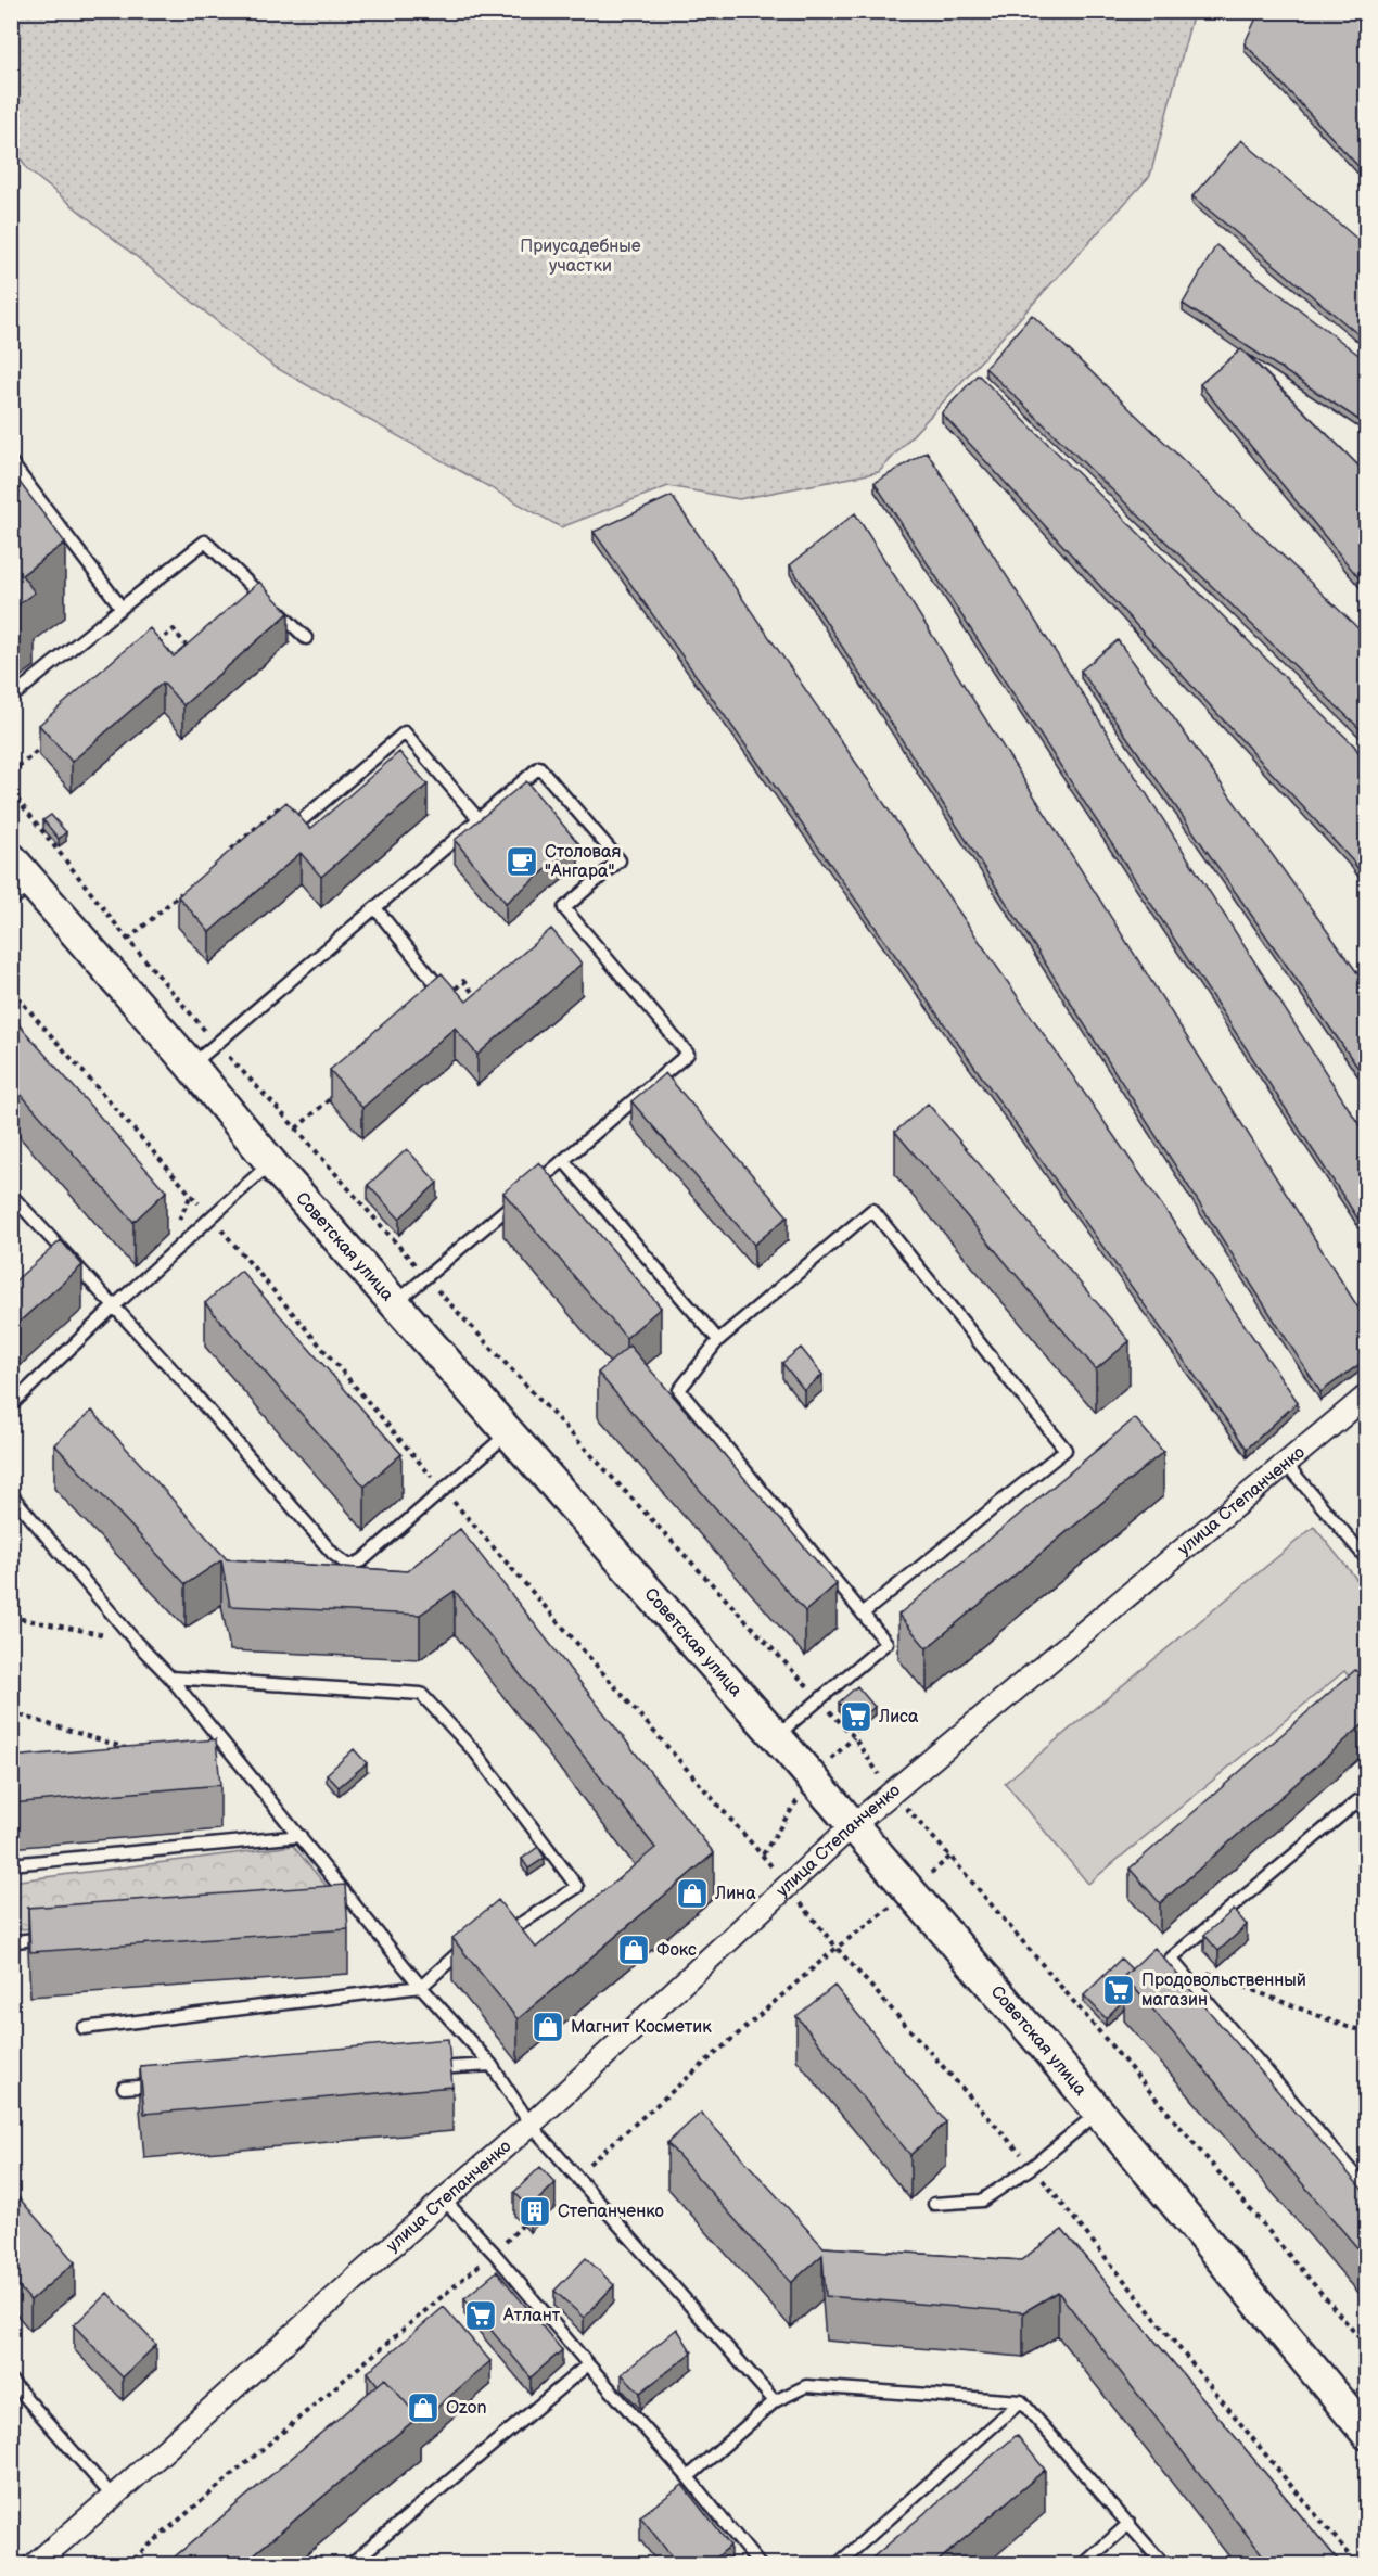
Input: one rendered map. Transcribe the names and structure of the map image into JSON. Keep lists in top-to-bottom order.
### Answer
{
  "streets": {
    "street": ["Советская улица", "улица Степанченко"]
  },
  "crossings": [
    ["Советская улица", "улица Степанченко"]
  ],
  "parks": ["Приусадебные участки"],
  "places": {
    "cafe": ["Столовая \"Ангара\""],
    "supermarket": ["Лиса", "Продовольственный магазин", "Атлант"],
    "shop": [
      "Лина",
      "Фокс",
      "Магнит Косметик",
      "Ozon"
    ],
    "building": ["Степанченко"]
  }
}
